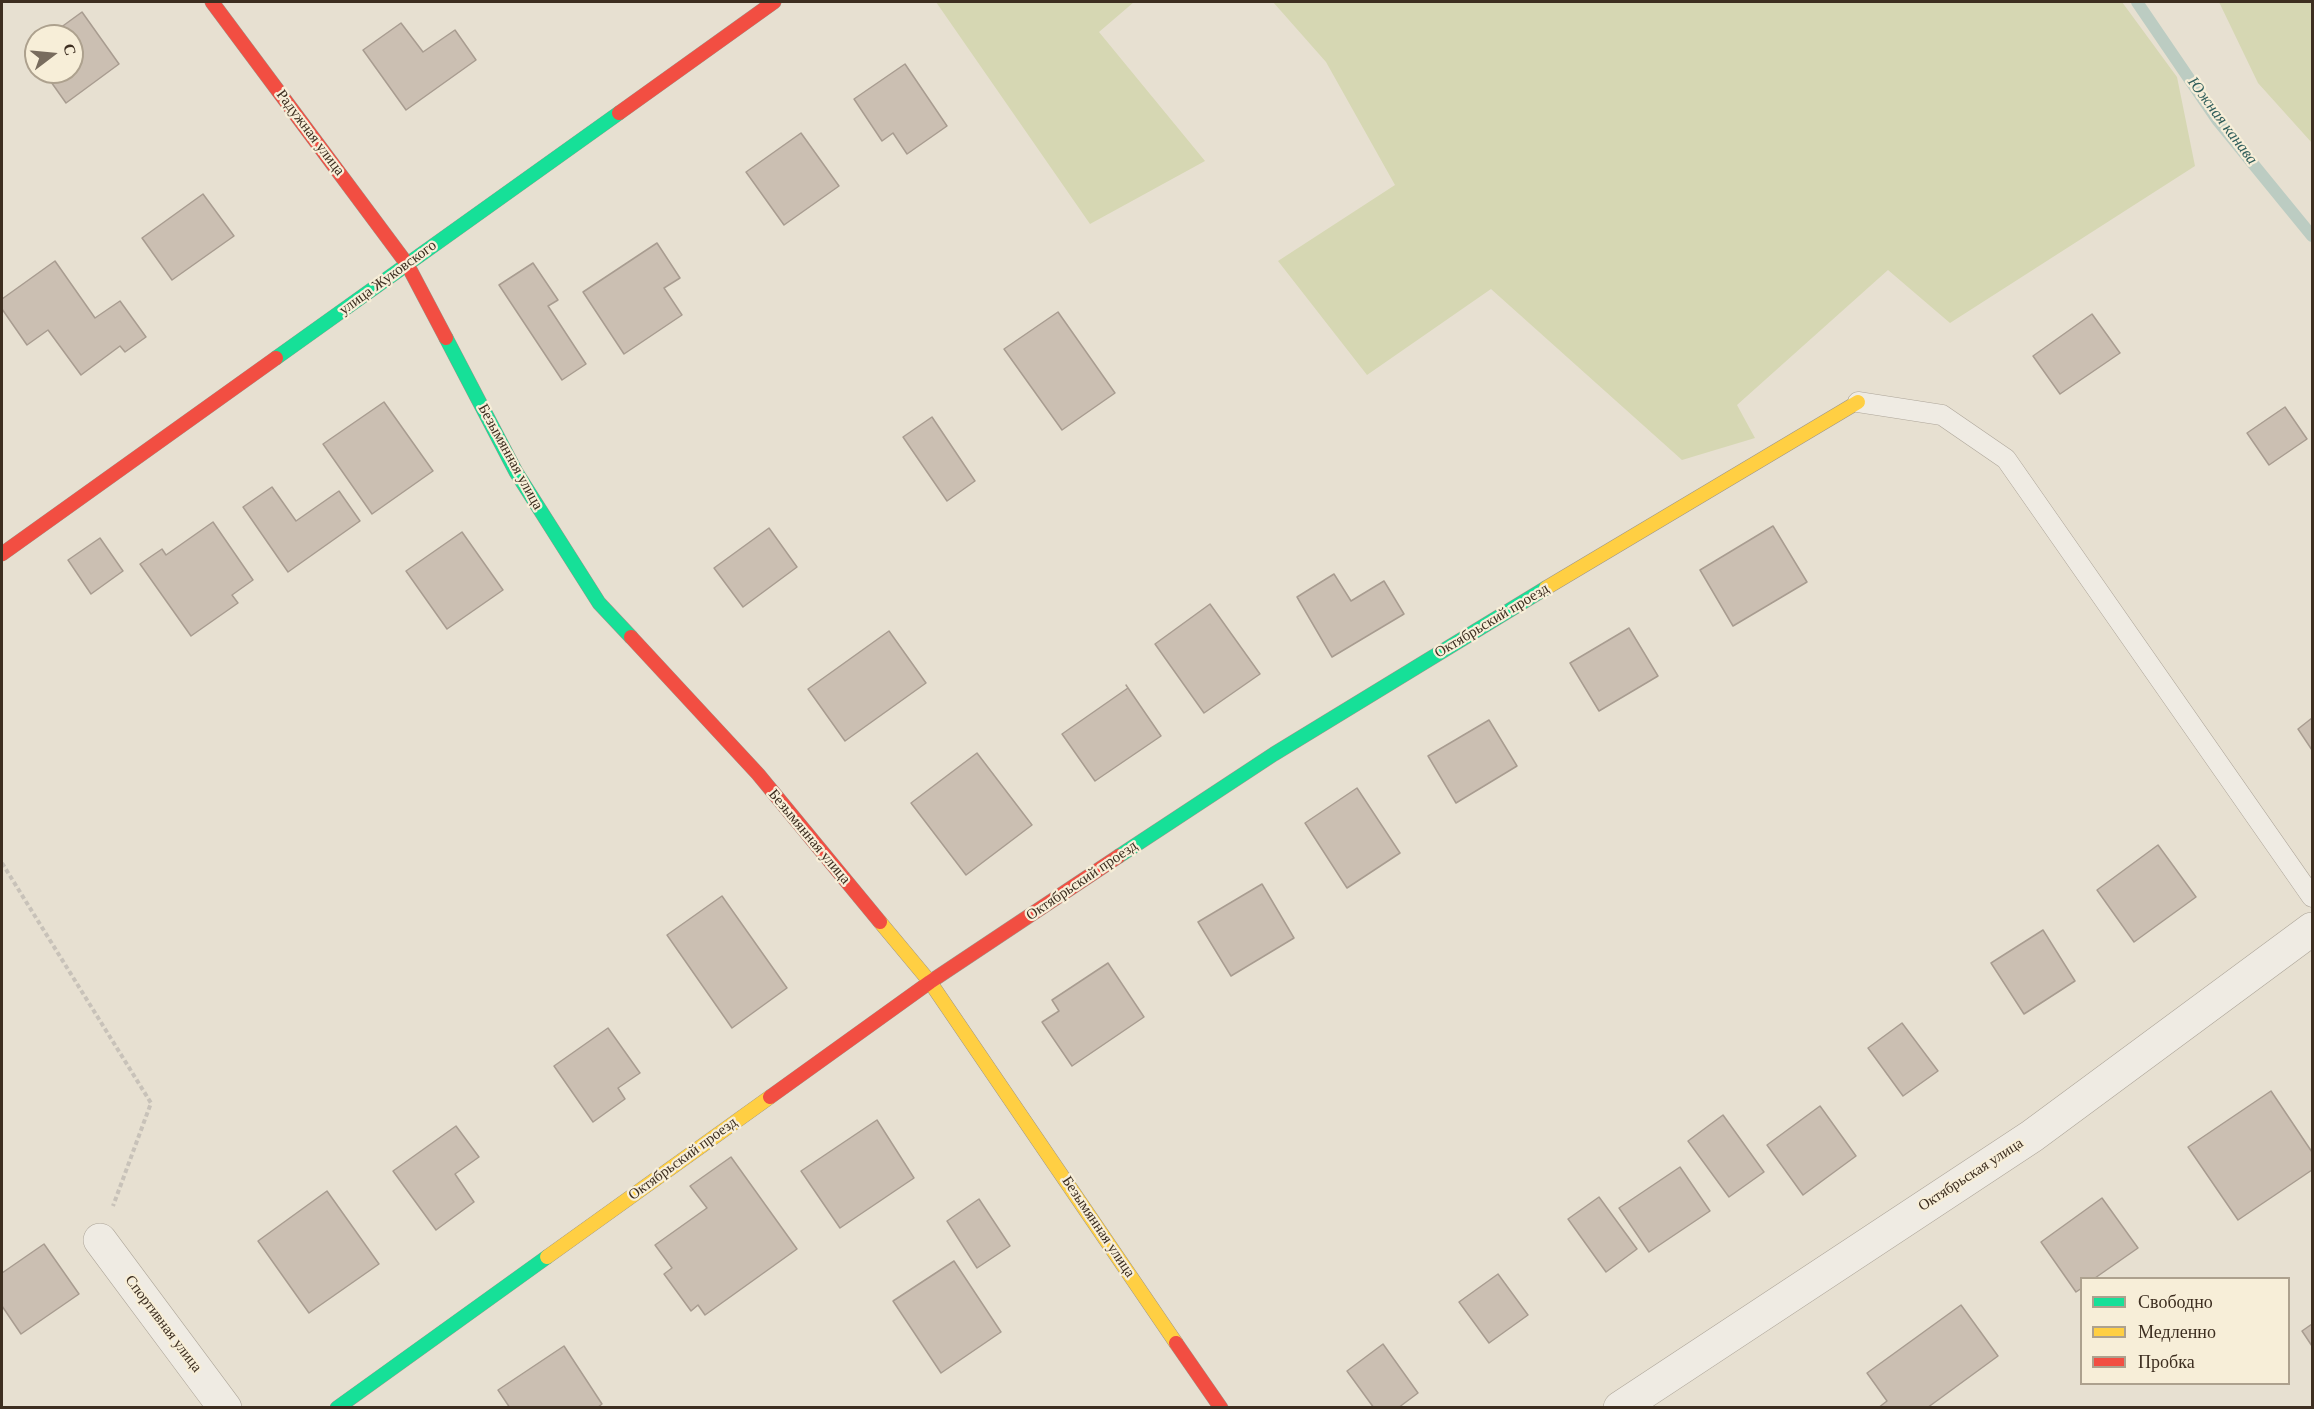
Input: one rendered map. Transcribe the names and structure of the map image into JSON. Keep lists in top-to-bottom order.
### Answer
{
  "streets": {
    "street": [
      "Радужная улица",
      "улица Жуковского",
      "Безымянная улица",
      "Октябрьский проезд",
      "Октябрьская улица",
      "Спортивная улица"
    ]
  },
  "crossings": [
    ["Радужная улица", "улица Жуковского"],
    ["Радужная улица", "Безымянная улица"],
    ["улица Жуковского", "Безымянная улица"],
    ["Безымянная улица", "Октябрьский проезд"]
  ],
  "water": ["Южная канава"],
  "legend": ["Свободно", "Медленно", "Пробка"],
  "north": "right"
}
